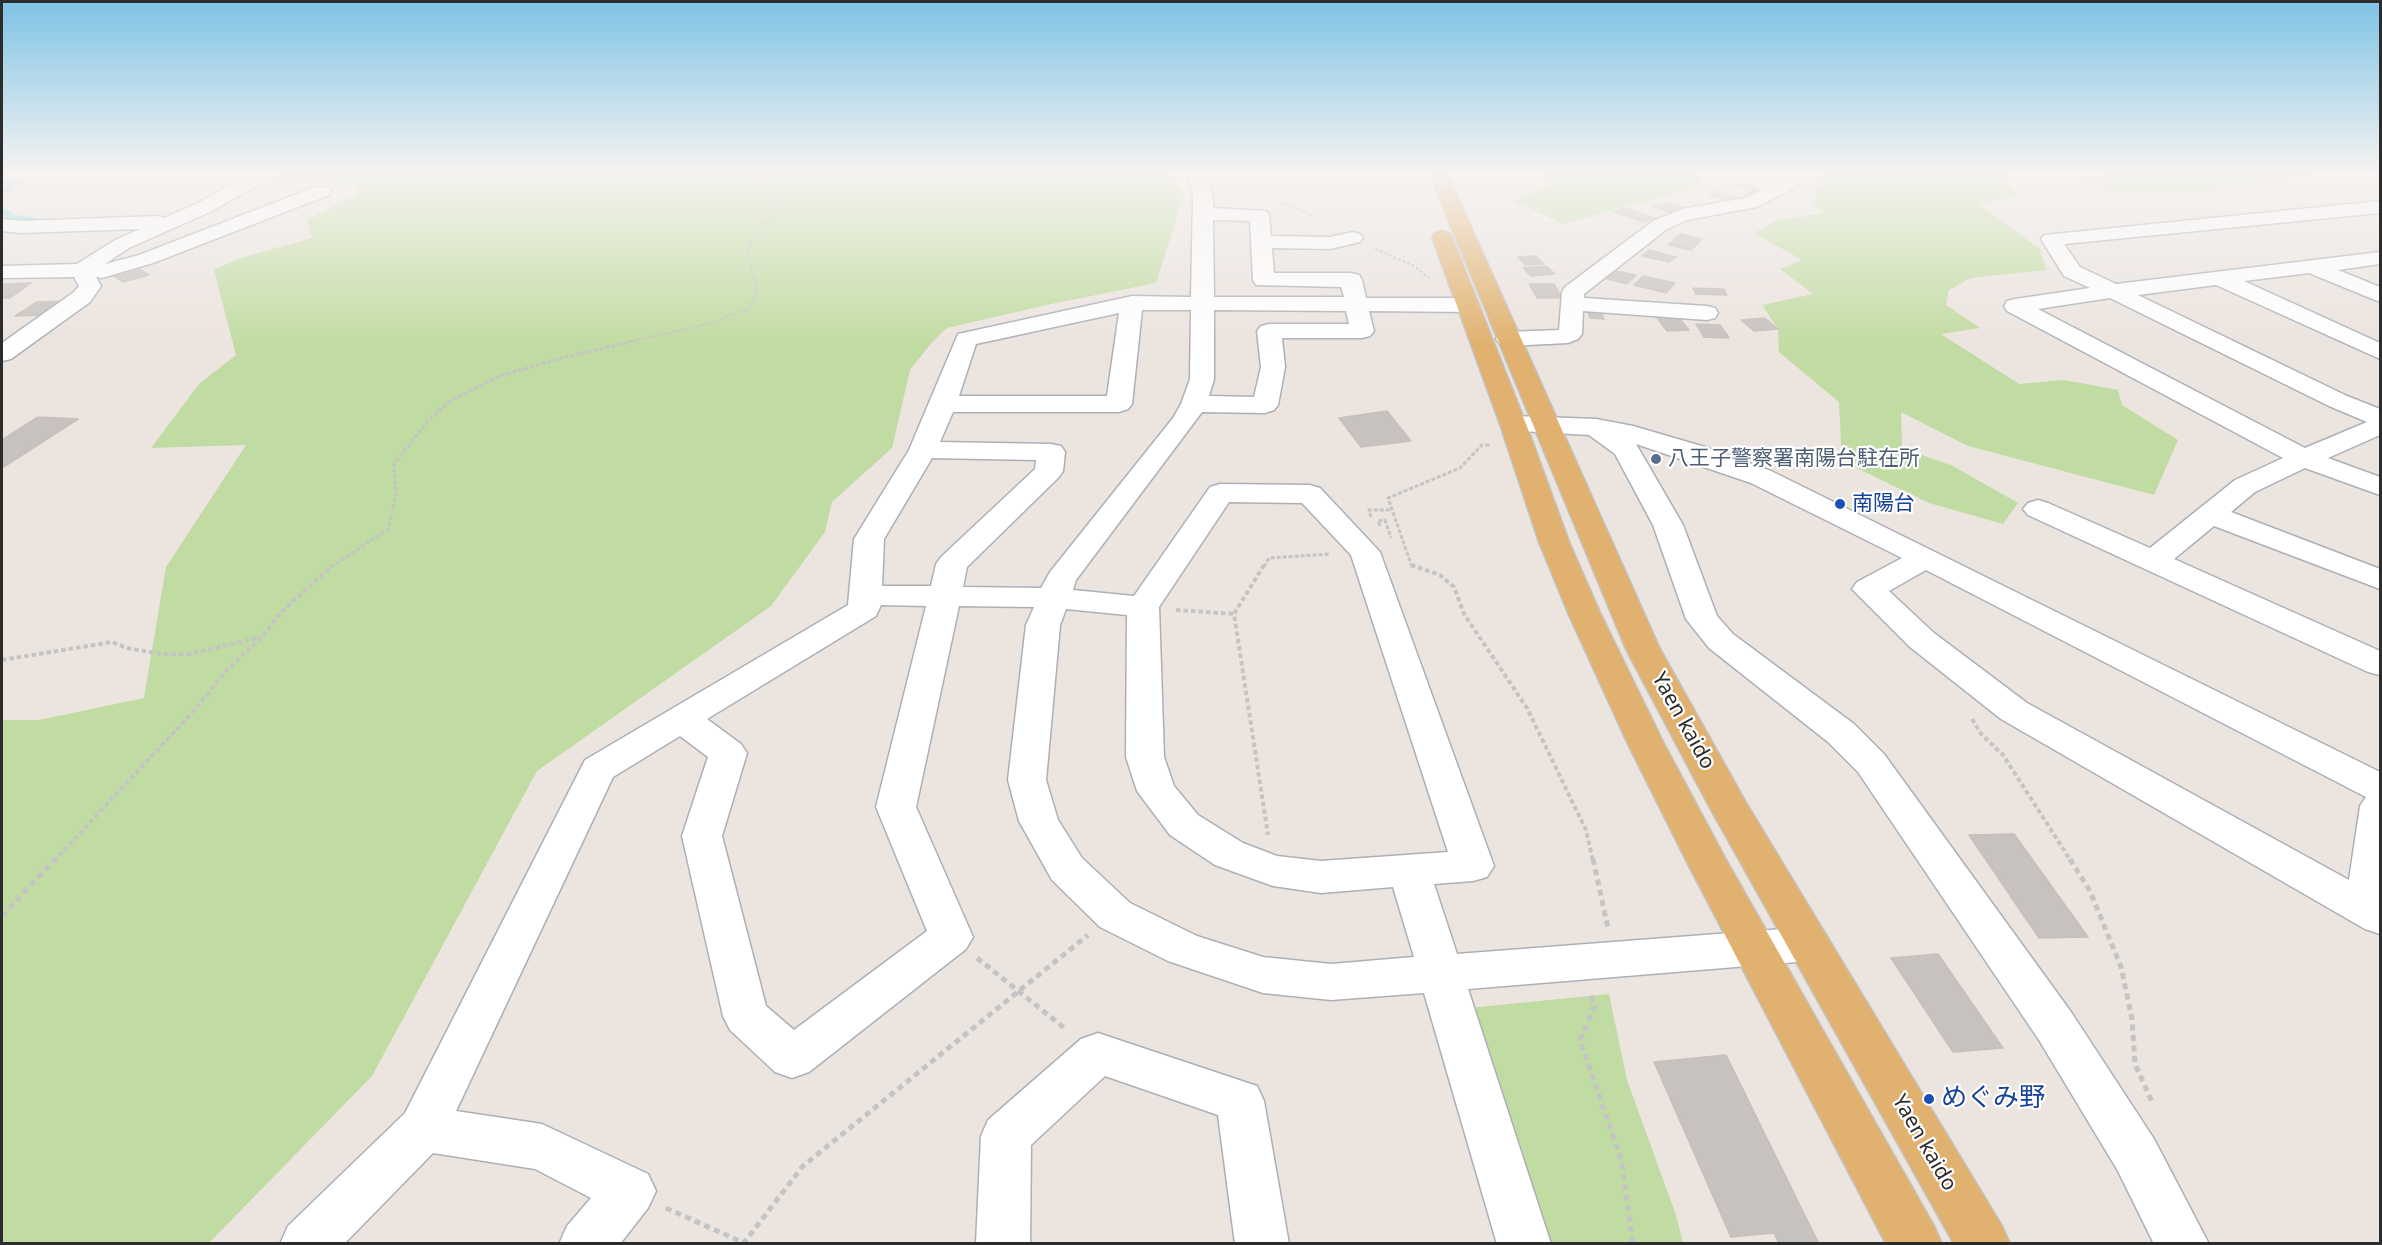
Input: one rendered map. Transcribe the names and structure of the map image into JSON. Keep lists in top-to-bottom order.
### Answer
{
  "streets": {
    "main road": ["Yaen kaido"]
  },
  "places": ["八王子警察署南陽台駐在所", "南陽台", "めぐみ野"]
}
